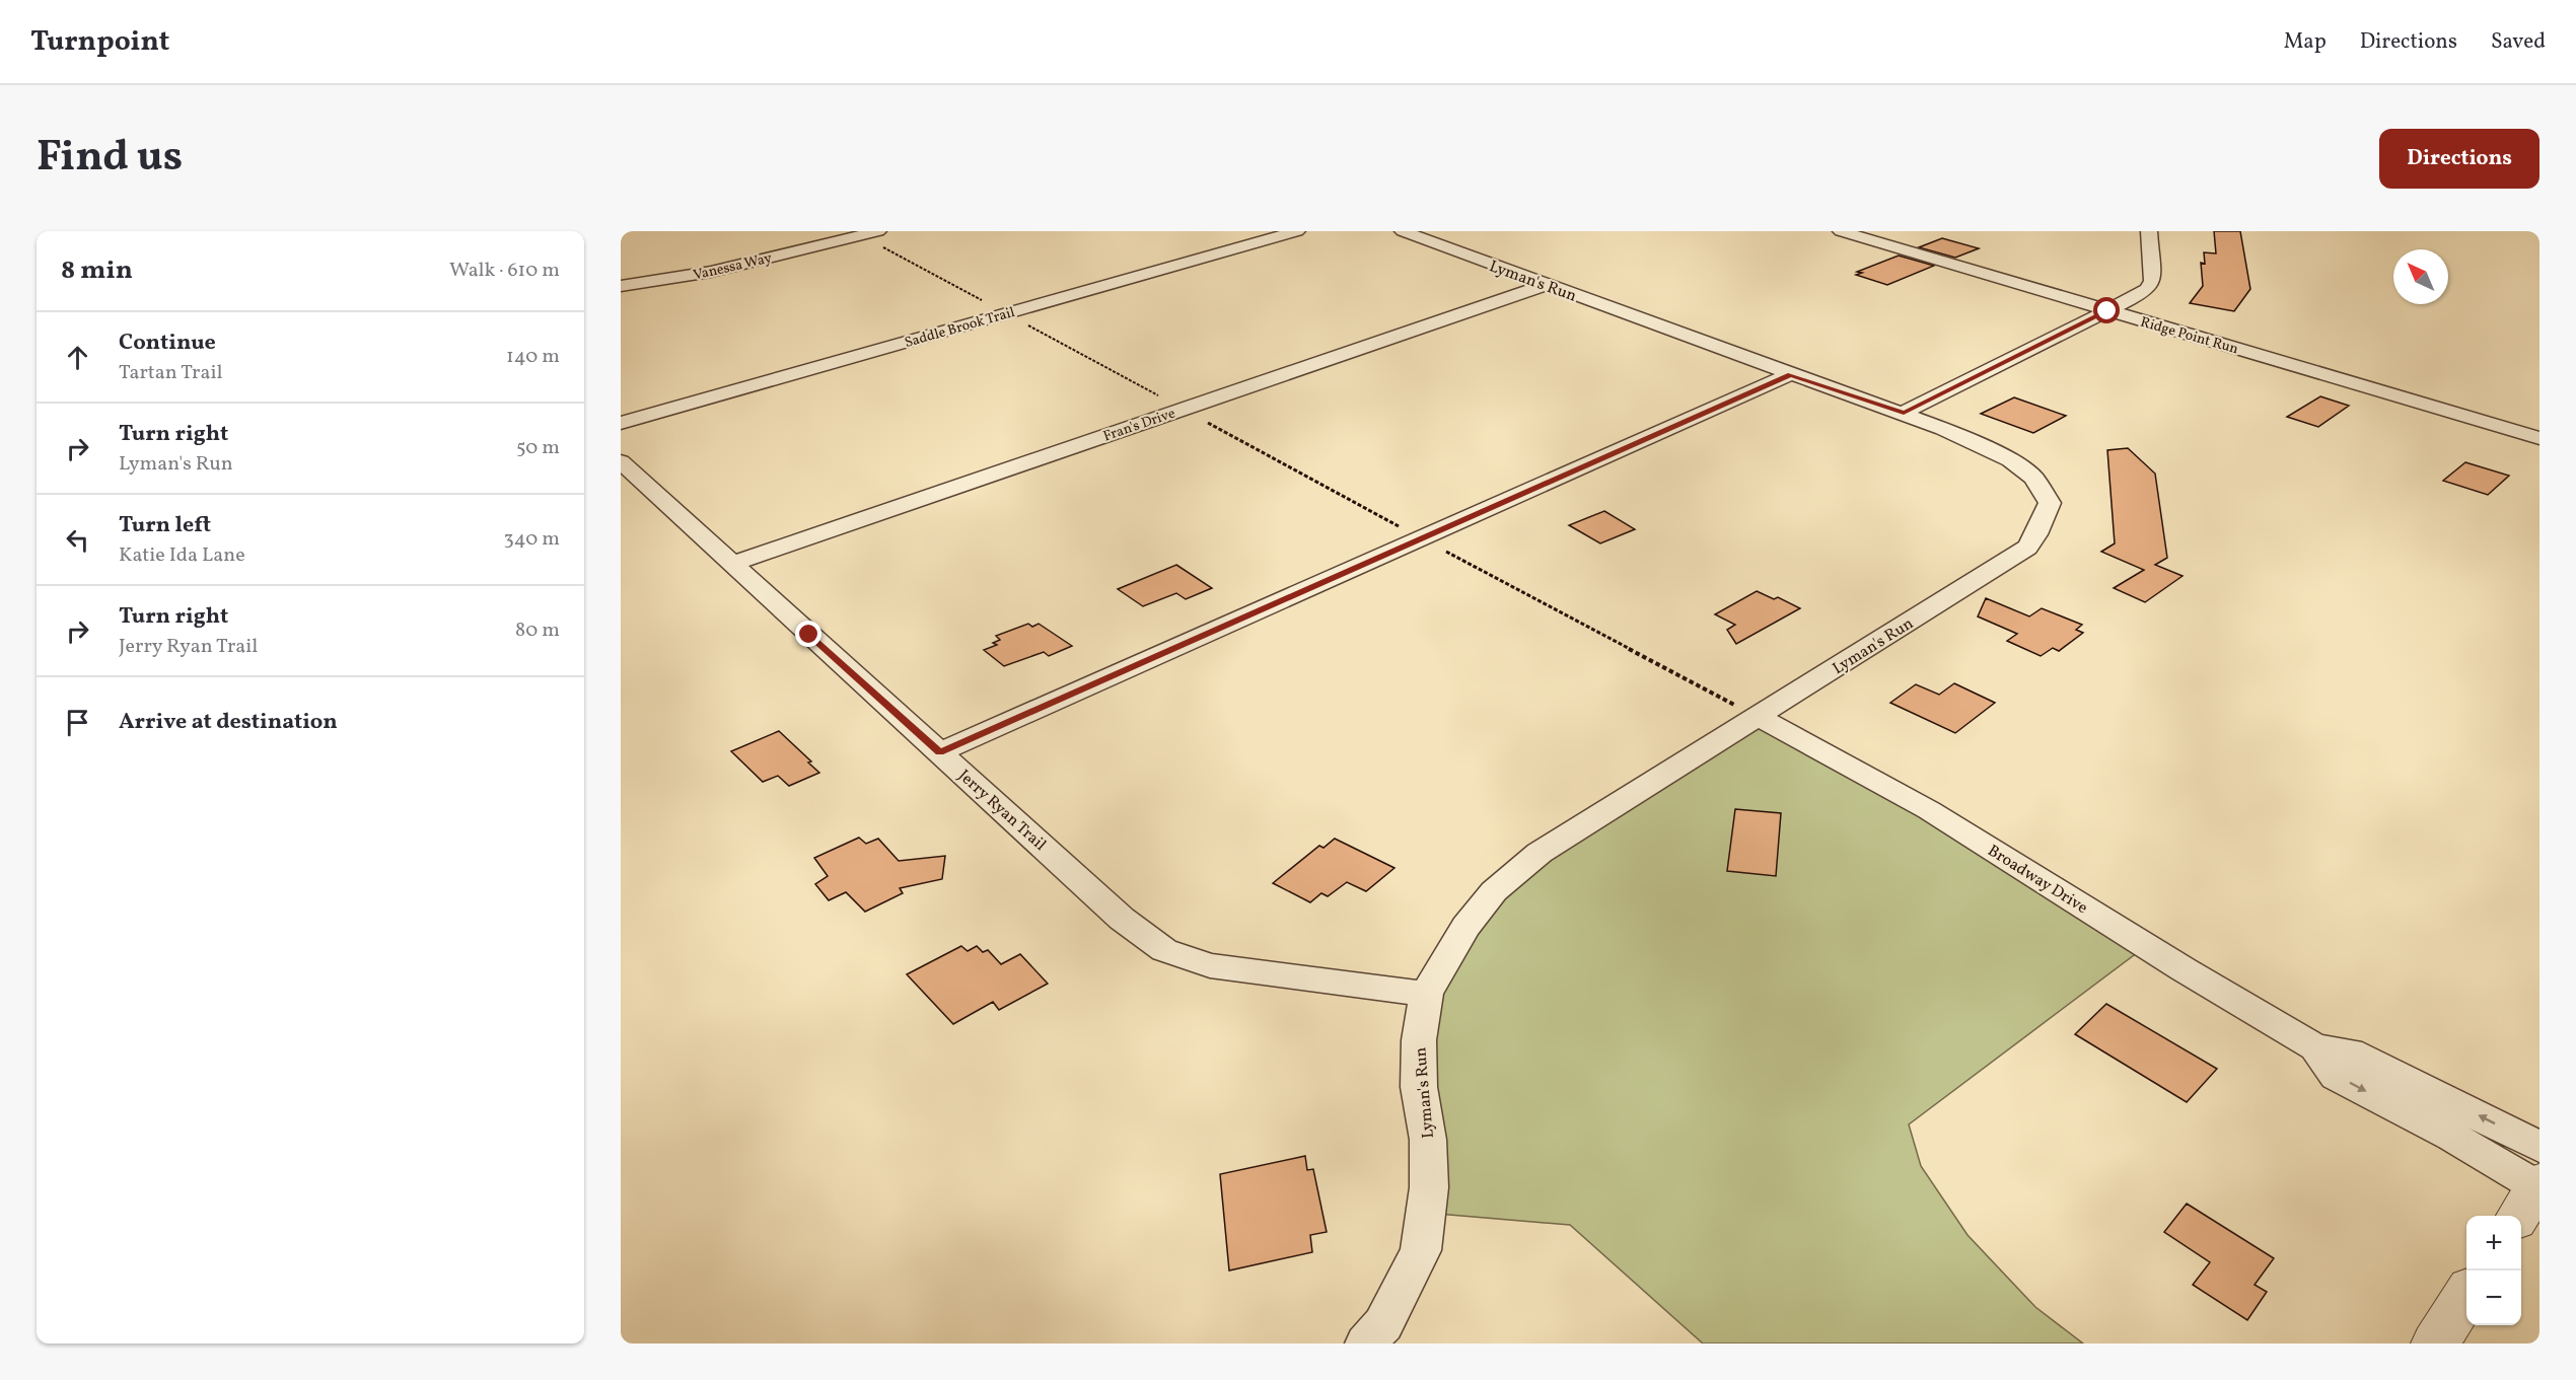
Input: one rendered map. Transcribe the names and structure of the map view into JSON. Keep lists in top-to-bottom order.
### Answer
{
  "streets": {
    "street": [
      "Vanessa Way",
      "Lyman's Run",
      "Saddle Brook Trail",
      "Ridge Point Run",
      "Fran's Drive",
      "Jerry Ryan Trail",
      "Broadway Drive"
    ]
  },
  "crossings": [
    ["Lyman's Run", "Fran's Drive"],
    ["Lyman's Run", "Jerry Ryan Trail"],
    ["Lyman's Run", "Broadway Drive"],
    ["Fran's Drive", "Jerry Ryan Trail"]
  ],
  "north": "top left",
  "page": {
    "header": "Turnpoint",
    "nav": ["Map", "Directions", "Saved"],
    "title": "Find us",
    "buttons": "Directions",
    "heading": ["8 min", "Walk · 610 m"],
    "list": [
      ["Continue", "Tartan Trail", "140 m"],
      ["Turn right", "Lyman's Run", "50 m"],
      ["Turn left", "Katie Ida Lane", "340 m"],
      ["Turn right", "Jerry Ryan Trail", "80 m"],
      "Arrive at destination"
    ],
    "map_buttons": ["+", "−"]
  }
}
